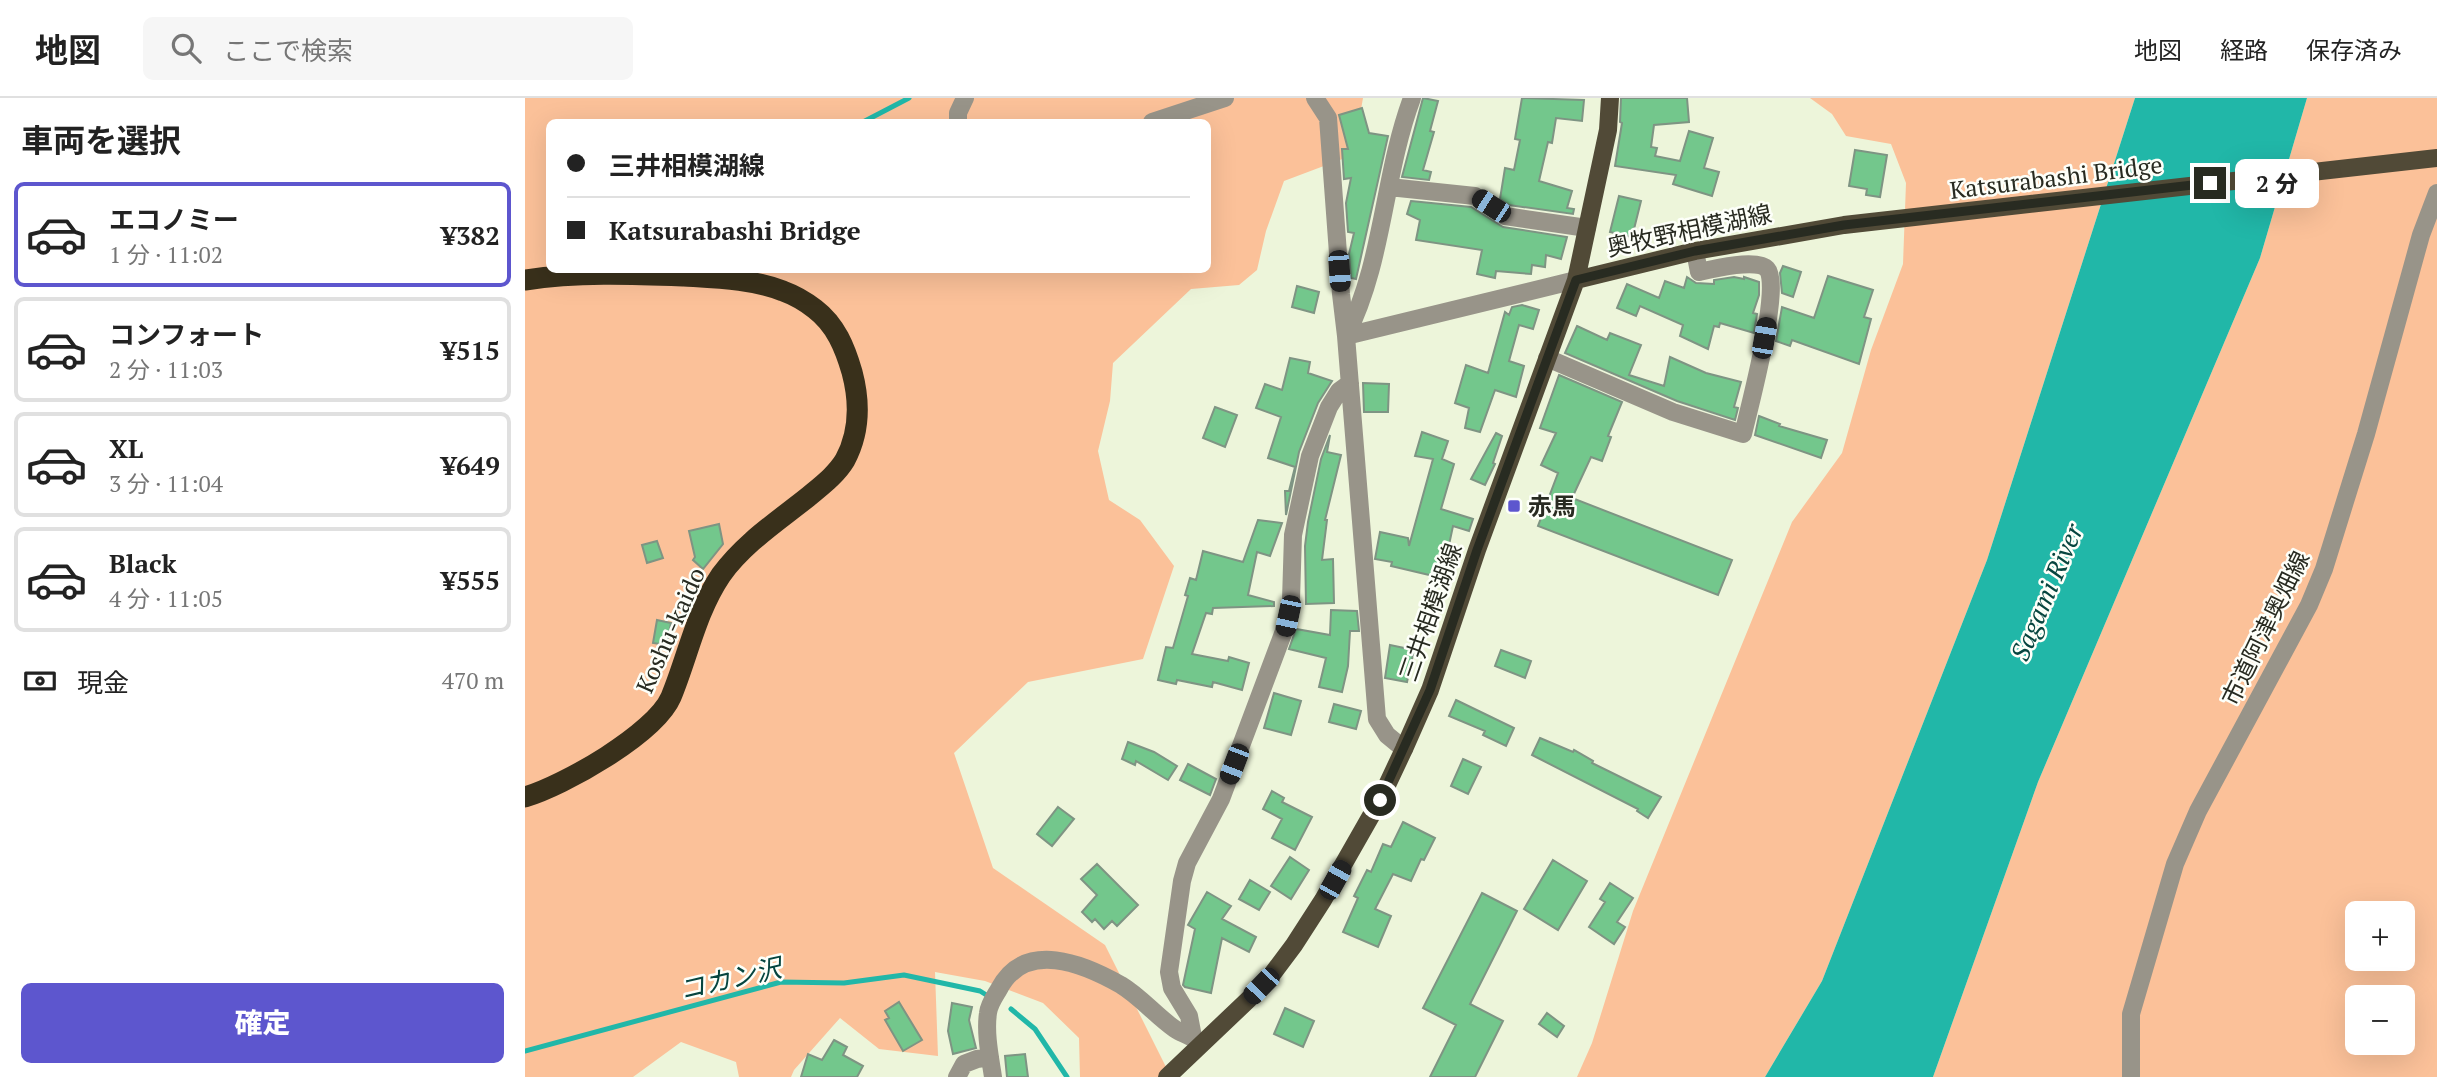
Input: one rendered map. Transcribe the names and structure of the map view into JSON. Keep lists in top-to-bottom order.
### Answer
{
  "streets": {
    "highway": ["Koshu-kaido"],
    "main road": ["Katsurabashi Bridge", "奥牧野相模湖線", "三井相模湖線"],
    "street": ["市道阿津奥畑線"]
  },
  "crossings": [
    ["Katsurabashi Bridge", "奥牧野相模湖線"],
    ["奥牧野相模湖線", "三井相模湖線"]
  ],
  "water": ["Sagami River", "コカン沢"],
  "places": {
    "transit": ["赤馬"]
  },
  "page": {
    "header": "地図",
    "search": "ここで検索",
    "nav": ["地図", "経路", "保存済み"],
    "heading": "車両を選択",
    "banner": ["三井相模湖線", "Katsurabashi Bridge"],
    "bubble": "2 分",
    "list": [
      {
        "name": "エコノミー",
        "note": "1 分 · 11:02",
        "value": "¥382"
      },
      {
        "name": "コンフォート",
        "note": "2 分 · 11:03",
        "value": "¥515"
      },
      {
        "name": "XL",
        "note": "3 分 · 11:04",
        "value": "¥649"
      },
      {
        "name": "Black",
        "note": "4 分 · 11:05",
        "value": "¥555"
      }
    ],
    "pay": ["現金", "470 m"],
    "map_buttons": ["+", "−"],
    "buttons": "確定"
  }
}
